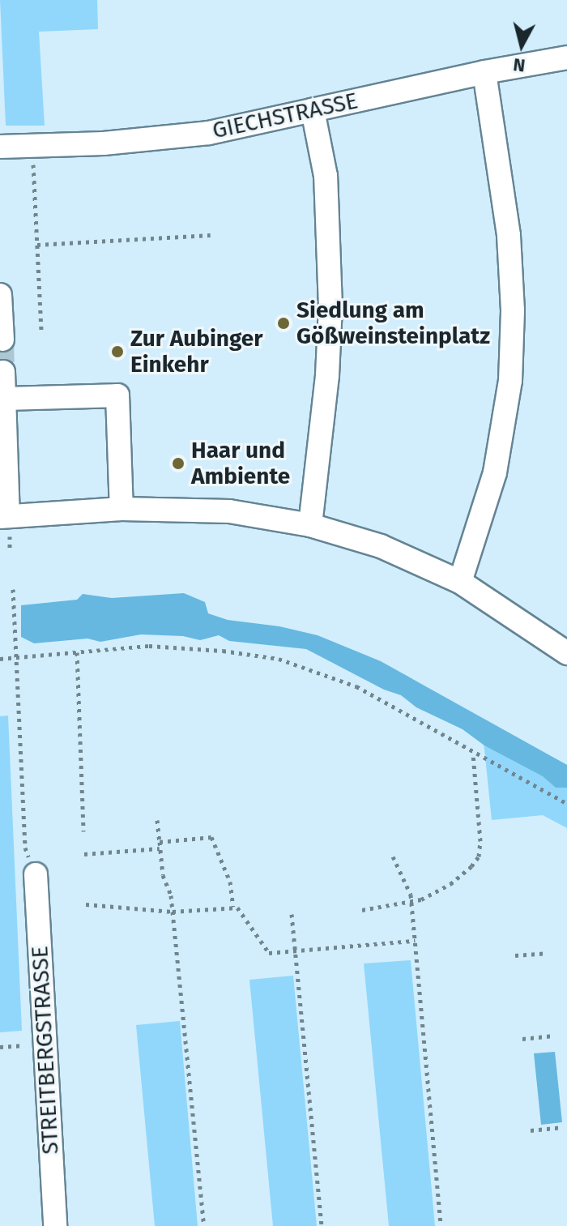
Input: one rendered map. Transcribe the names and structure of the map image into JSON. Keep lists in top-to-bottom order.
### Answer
{
  "streets": {
    "street": ["GIECHSTRASSE", "STREITBERGSTRASSE"]
  },
  "places": ["Siedlung am Gößweinsteinplatz", "Zur Aubinger Einkehr", "Haar und Ambiente"],
  "north": "bottom"
}
